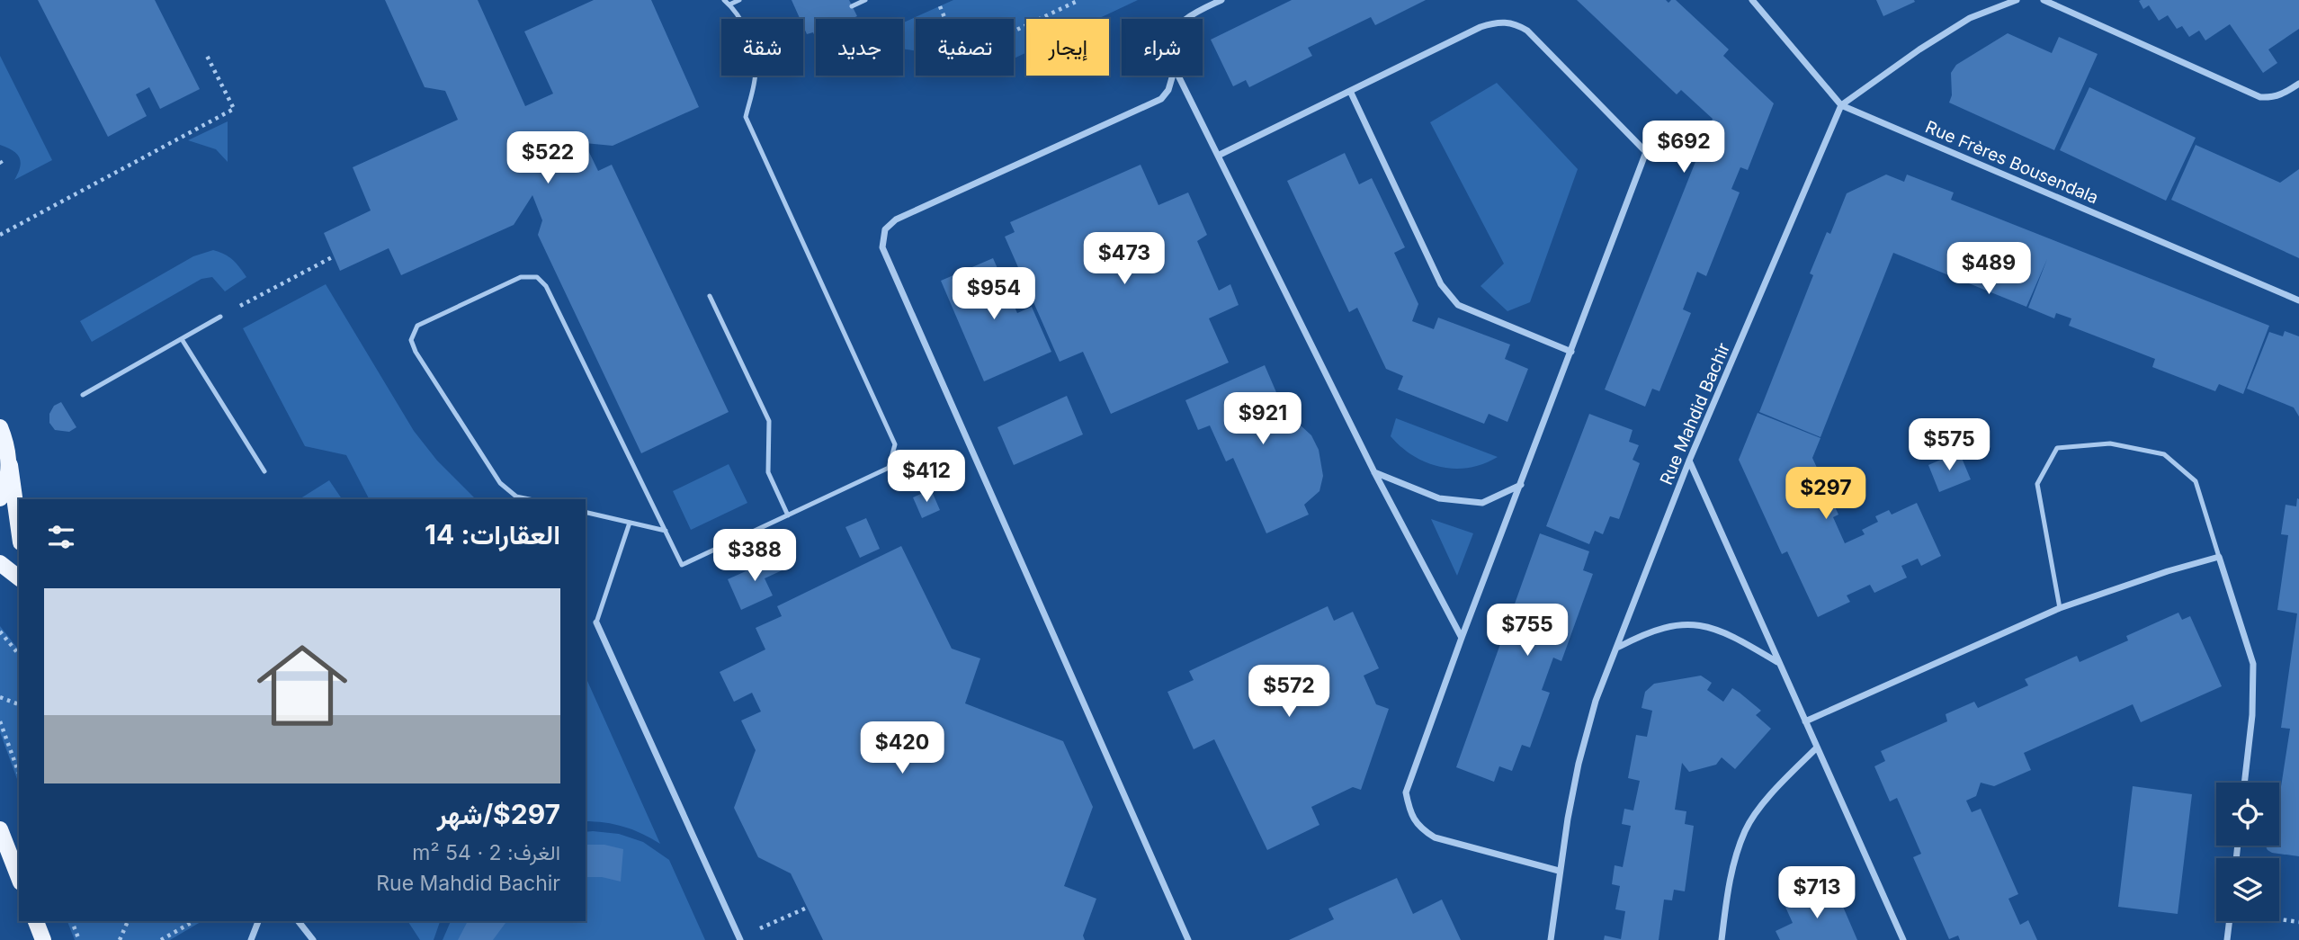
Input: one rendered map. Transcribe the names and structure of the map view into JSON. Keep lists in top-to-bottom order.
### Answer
{
  "streets": {
    "street": ["Rue Frères Bousendala", "Rue Mahdid Bachir"]
  },
  "crossings": [
    ["Rue Frères Bousendala", "Rue Mahdid Bachir"]
  ],
  "page": {
    "chip": [
      "شراء",
      "إيجار",
      "تصفية",
      "جديد",
      "شقة"
    ],
    "price": [
      "$692",
      "$522",
      "$473",
      "$489",
      "$954",
      "$921",
      "$575",
      "$412",
      "$297",
      "$388",
      "$755",
      "$572",
      "$420",
      "$713"
    ],
    "heading": "العقارات: 14",
    "list": [
      {
        "name": "$297/شهر",
        "note": "الغرف: 2 · 54 m² · Rue Mahdid Bachir"
      }
    ]
  }
}
